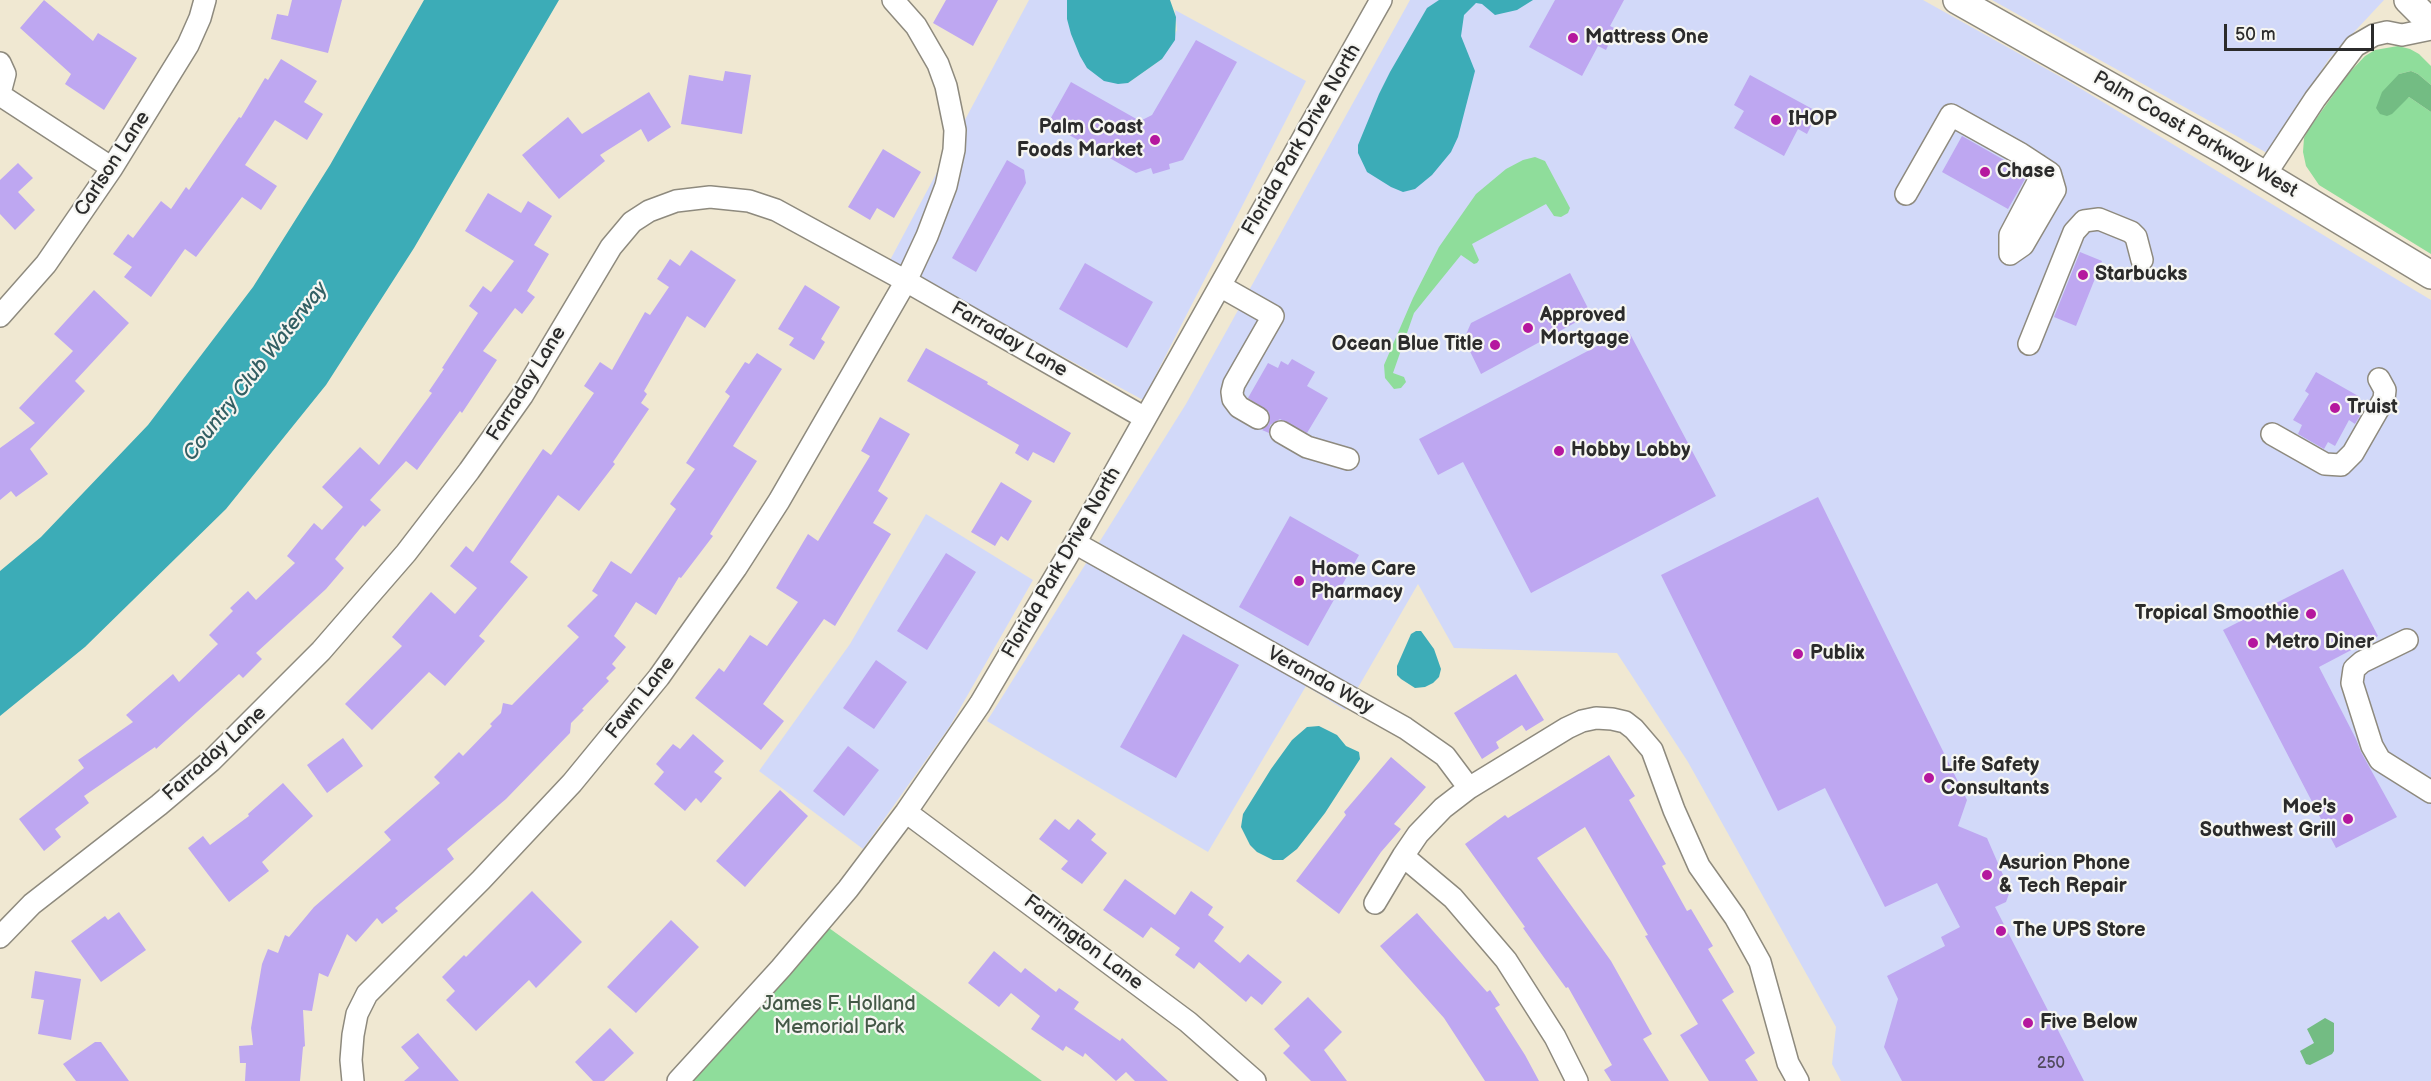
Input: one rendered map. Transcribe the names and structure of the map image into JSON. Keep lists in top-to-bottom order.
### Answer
{
  "streets": {
    "main road": ["Palm Coast Parkway West"],
    "street": [
      "Florida Park Drive North",
      "Carlson Lane",
      "Farraday Lane",
      "Veranda Way",
      "Fawn Lane",
      "Farrington Lane"
    ]
  },
  "crossings": [
    ["Florida Park Drive North", "Farraday Lane"],
    ["Florida Park Drive North", "Veranda Way"],
    ["Florida Park Drive North", "Farrington Lane"],
    ["Farraday Lane", "Fawn Lane"]
  ],
  "water": ["Country Club Waterway"],
  "parks": ["James F. Holland Memorial Park"],
  "places": [
    "Mattress One",
    "IHOP",
    "Palm Coast Foods Market",
    "Chase",
    "Starbucks",
    "Approved Mortgage",
    "Ocean Blue Title",
    "Truist",
    "Hobby Lobby",
    "Home Care Pharmacy",
    "Tropical Smoothie",
    "Metro Diner",
    "Publix",
    "Life Safety Consultants",
    "Moe's Southwest Grill",
    "Asurion Phone & Tech Repair",
    "The UPS Store",
    "Five Below"
  ],
  "house_numbers": ["250"],
  "scale_bar": "50 m"
}
